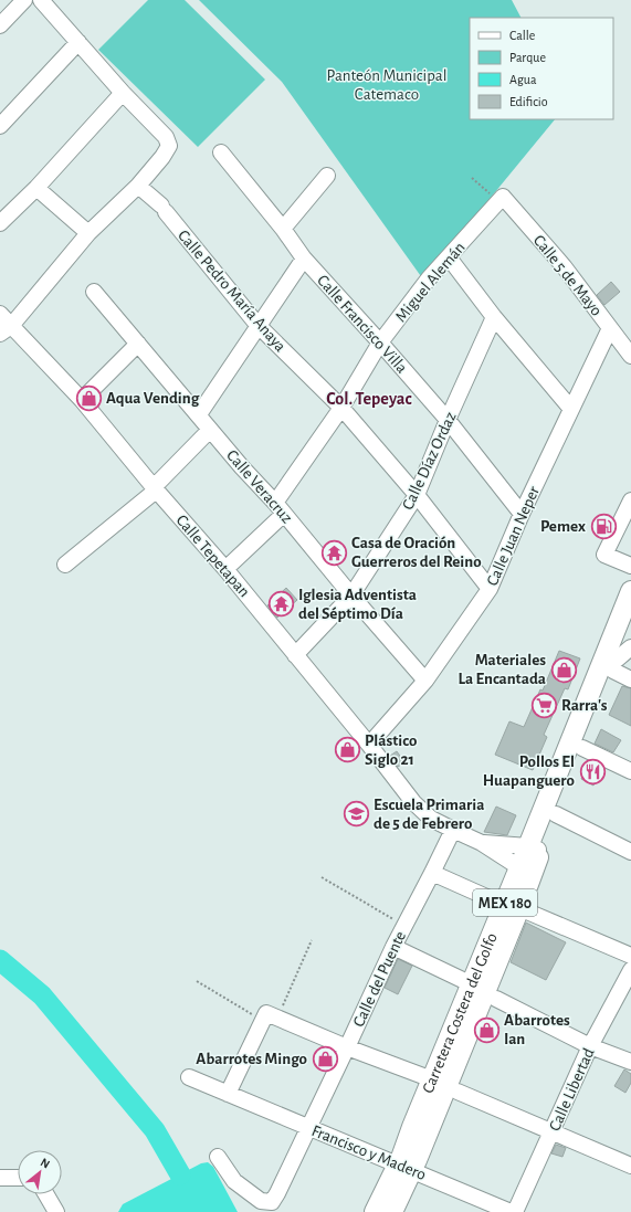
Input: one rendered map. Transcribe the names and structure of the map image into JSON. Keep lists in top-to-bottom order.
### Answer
{
  "streets": {
    "main road": ["MEX 180", "Carretera Costera del Golfo"],
    "street": [
      "Calle 5 de Mayo",
      "Miguel Alemán",
      "Calle Pedro María Anaya",
      "Calle Francisco Villa",
      "Calle Díaz Ordaz",
      "Calle Veracruz",
      "Calle Juan Neper",
      "Calle Tepetapan",
      "Calle del Puente",
      "Calle Libertad",
      "Francisco y Madero"
    ]
  },
  "crossings": [
    ["Calle 5 de Mayo", "Miguel Alemán"],
    ["Calle 5 de Mayo", "Calle Juan Neper"],
    ["Miguel Alemán", "Calle Pedro María Anaya"],
    ["Miguel Alemán", "Calle Francisco Villa"],
    ["Miguel Alemán", "Calle Veracruz"],
    ["Miguel Alemán", "Calle Tepetapan"],
    ["Calle Pedro María Anaya", "Calle Díaz Ordaz"],
    ["Calle Pedro María Anaya", "Calle Juan Neper"],
    ["Calle Francisco Villa", "Calle Díaz Ordaz"],
    ["Calle Francisco Villa", "Calle Juan Neper"],
    ["Calle Díaz Ordaz", "Calle Veracruz"],
    ["Calle Díaz Ordaz", "Calle Tepetapan"],
    ["Calle Veracruz", "Calle Juan Neper"],
    ["Calle Juan Neper", "Calle Tepetapan"],
    ["Calle Tepetapan", "Calle del Puente"],
    ["Calle Tepetapan", "Carretera Costera del Golfo"],
    ["Calle del Puente", "Francisco y Madero"],
    ["Carretera Costera del Golfo", "Francisco y Madero"]
  ],
  "districts": ["Col. Tepeyac"],
  "parks": ["Panteón Municipal Catemaco"],
  "places": {
    "shop": [
      "Aqua Vending",
      "Materiales La Encantada",
      "Plástico Siglo 21",
      "Abarrotes Ian",
      "Abarrotes Mingo"
    ],
    "fuel station": ["Pemex"],
    "temple": ["Casa de Oración Guerreros del Reino", "Iglesia Adventista del Séptimo Día"],
    "supermarket": ["Rarra's"],
    "restaurant": ["Pollos El Huapanguero"],
    "school or university": ["Escuela Primaria de 5 de Febrero"]
  },
  "legend": [
    "Calle",
    "Parque",
    "Agua",
    "Edificio"
  ],
  "north": "top right"
}
